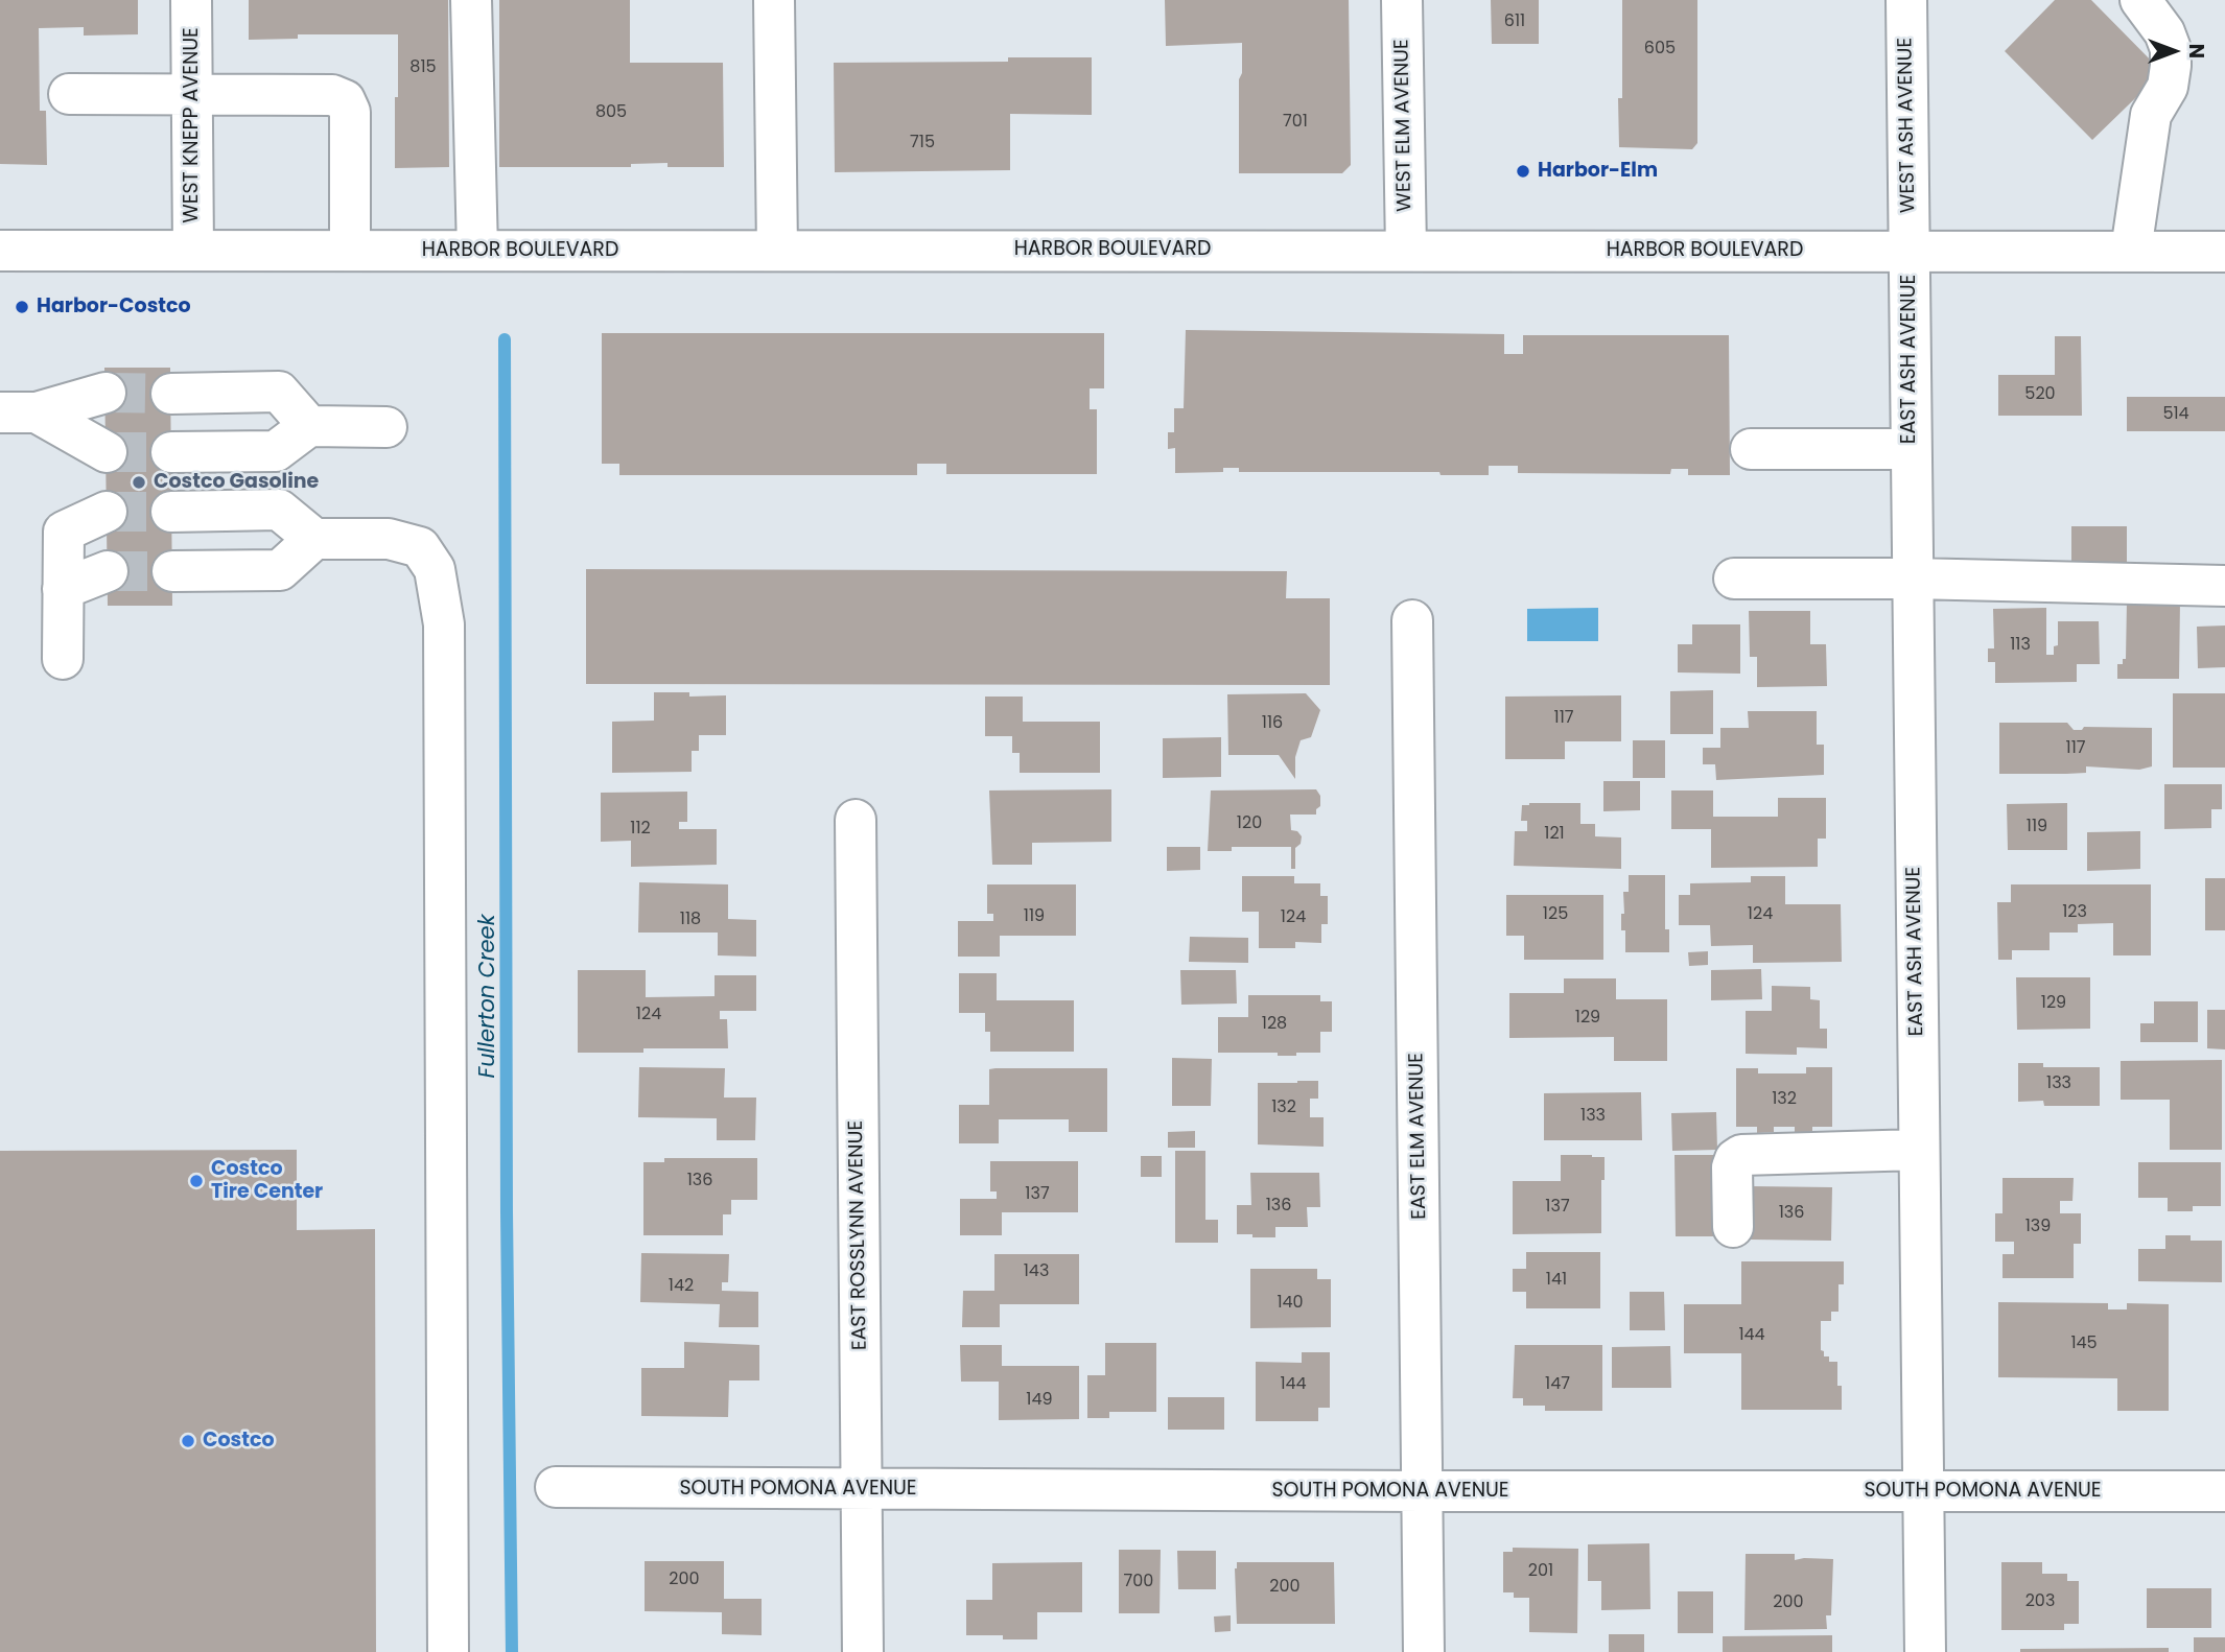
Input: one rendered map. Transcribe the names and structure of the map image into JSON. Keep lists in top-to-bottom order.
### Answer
{
  "streets": {
    "street": [
      "WEST KNEPP AVENUE",
      "WEST ELM AVENUE",
      "WEST ASH AVENUE",
      "HARBOR BOULEVARD",
      "EAST ASH AVENUE",
      "EAST ELM AVENUE",
      "EAST ROSSLYNN AVENUE",
      "SOUTH POMONA AVENUE"
    ]
  },
  "crossings": [
    ["WEST KNEPP AVENUE", "HARBOR BOULEVARD"],
    ["WEST ELM AVENUE", "HARBOR BOULEVARD"],
    ["WEST ASH AVENUE", "HARBOR BOULEVARD"],
    ["WEST ASH AVENUE", "EAST ASH AVENUE"],
    ["HARBOR BOULEVARD", "EAST ASH AVENUE"],
    ["EAST ASH AVENUE", "SOUTH POMONA AVENUE"],
    ["EAST ELM AVENUE", "SOUTH POMONA AVENUE"],
    ["EAST ROSSLYNN AVENUE", "SOUTH POMONA AVENUE"]
  ],
  "water": ["Fullerton Creek"],
  "places": [
    "Harbor-Elm",
    "Harbor-Costco",
    "Costco Gasoline",
    "Costco Tire Center",
    "Costco"
  ],
  "house_numbers": [
    "611",
    "605",
    "815",
    "805",
    "701",
    "715",
    "520",
    "514",
    "113",
    "117",
    "116",
    "117",
    "120",
    "119",
    "112",
    "121",
    "123",
    "125",
    "124",
    "119",
    "124",
    "118",
    "129",
    "124",
    "129",
    "128",
    "133",
    "132",
    "132",
    "133",
    "136",
    "137",
    "136",
    "137",
    "136",
    "139",
    "143",
    "141",
    "142",
    "140",
    "144",
    "145",
    "144",
    "147",
    "149",
    "201",
    "200",
    "700",
    "200",
    "203",
    "200"
  ],
  "north": "right"
}
